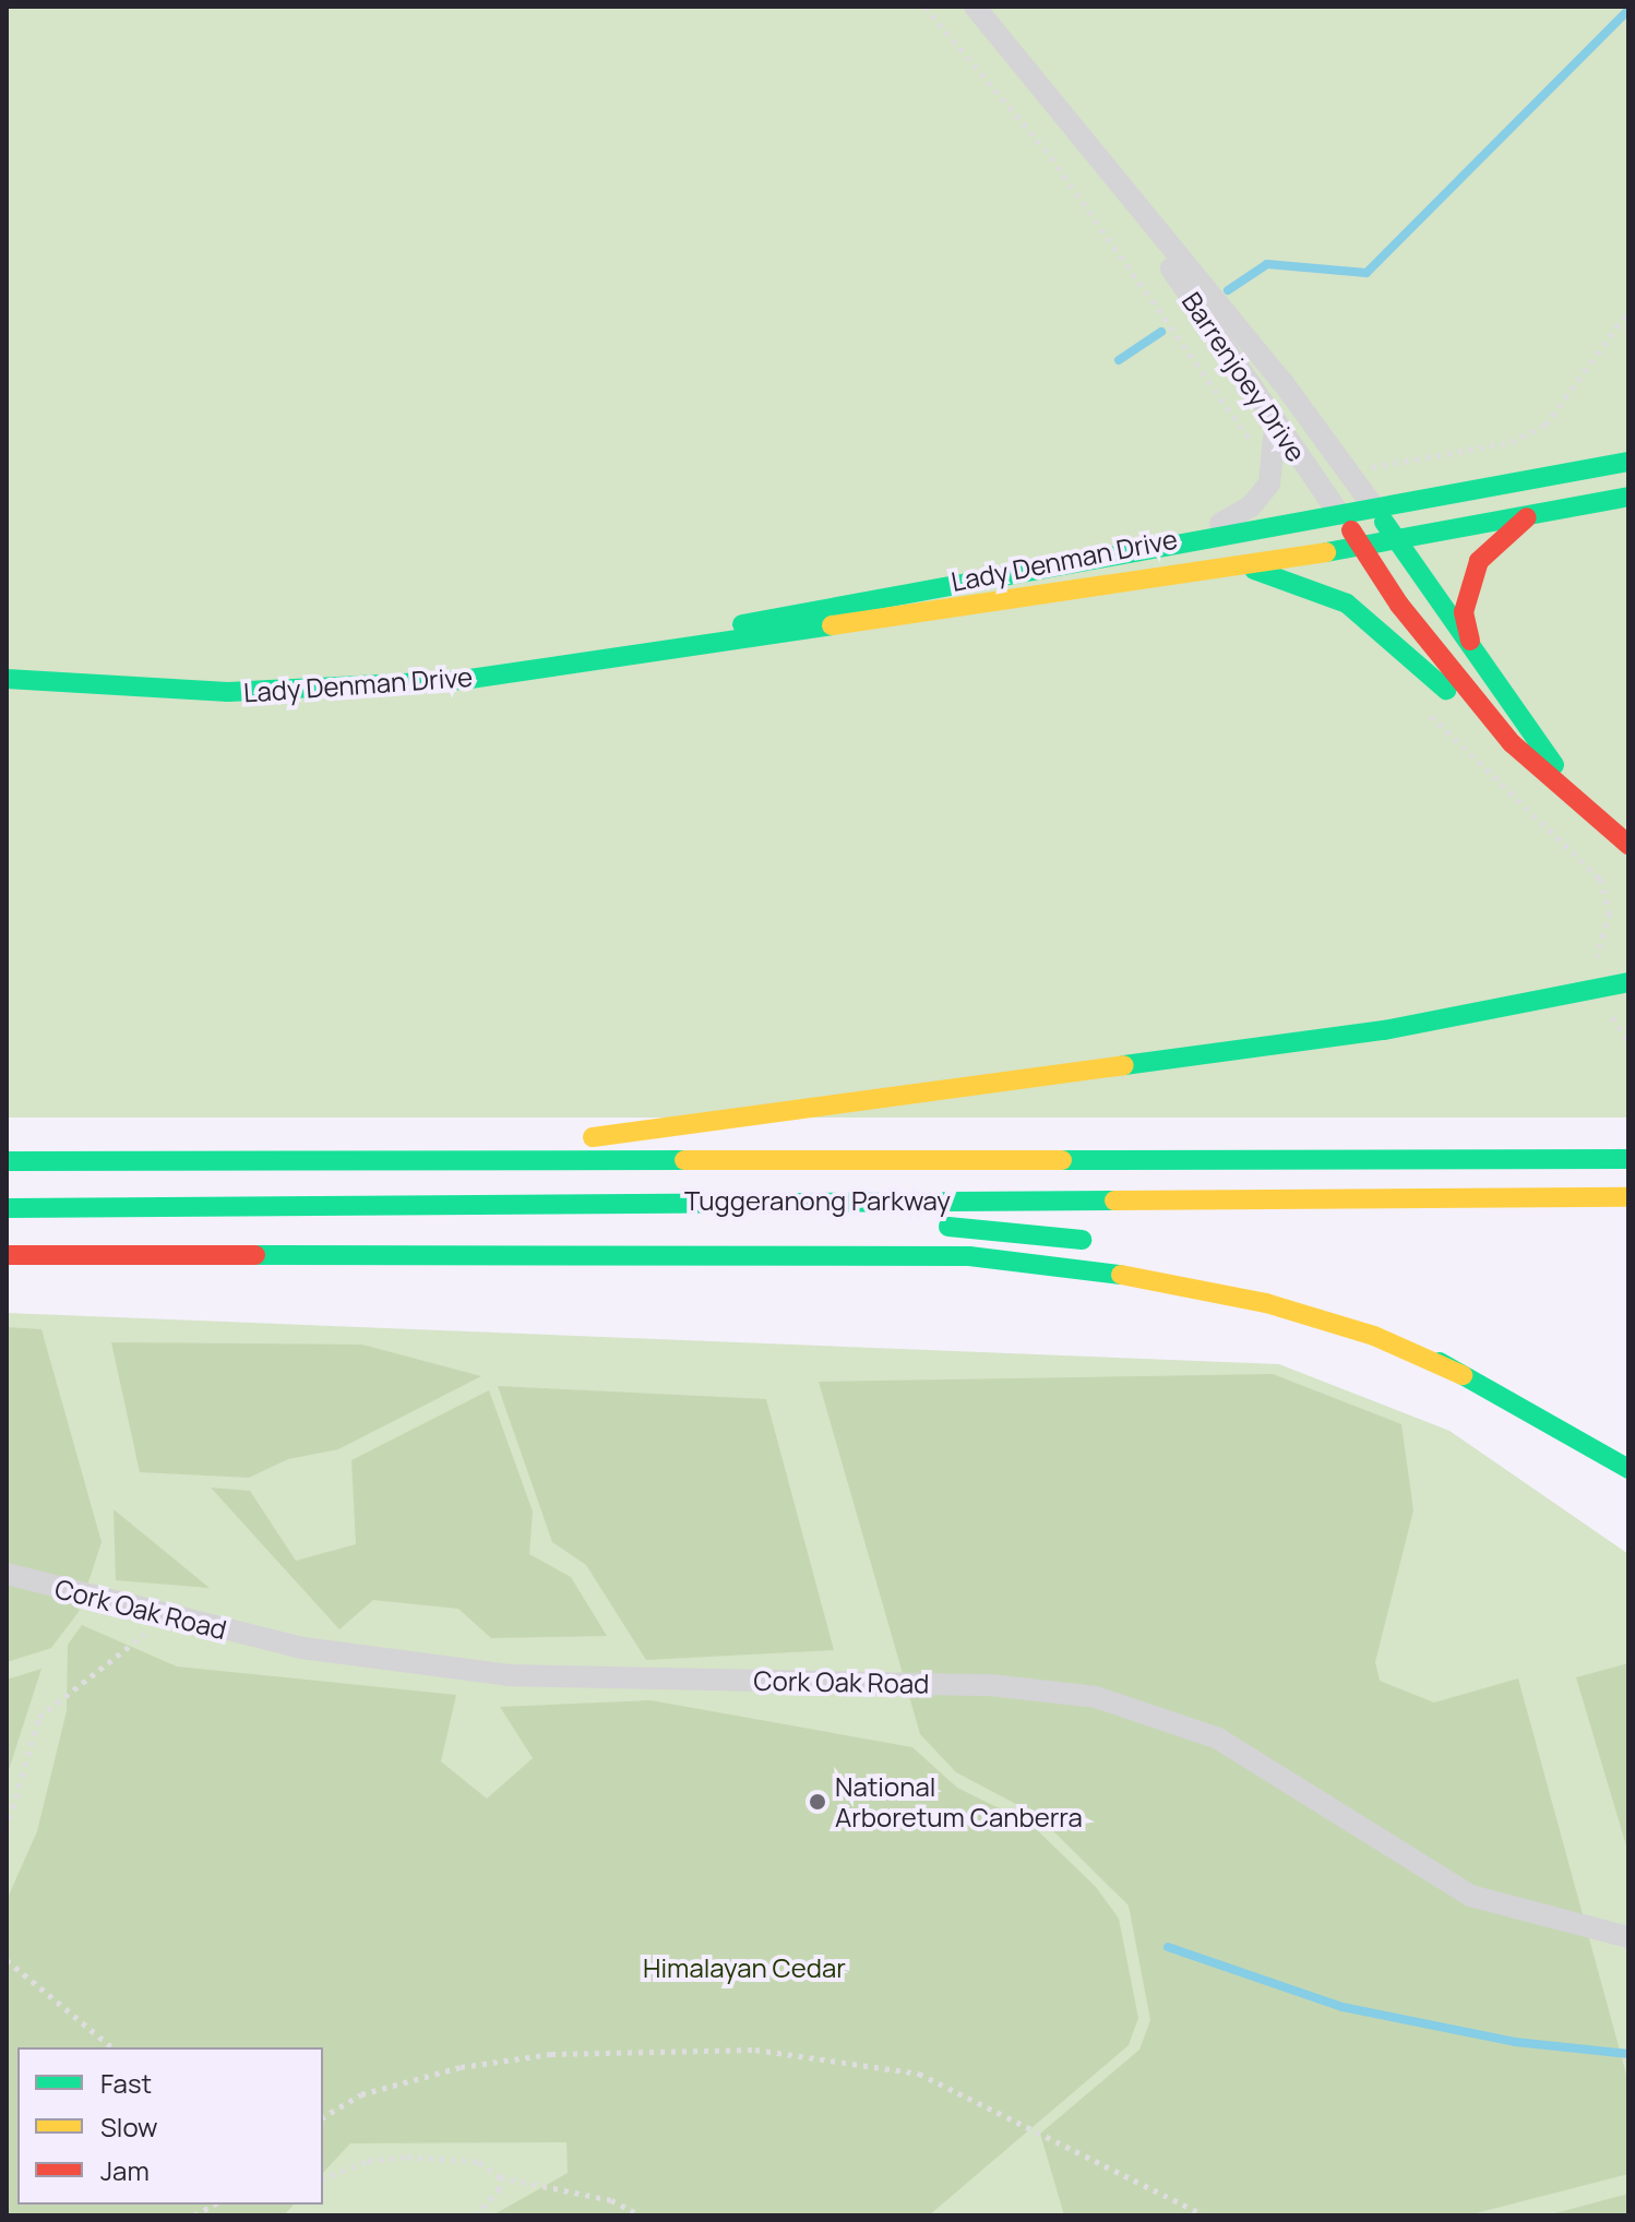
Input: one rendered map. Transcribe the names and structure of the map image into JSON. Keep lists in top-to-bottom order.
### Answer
{
  "streets": {
    "main road": ["Barrenjoey Drive", "Lady Denman Drive", "Tuggeranong Parkway"],
    "street": ["Cork Oak Road"]
  },
  "crossings": [
    ["Barrenjoey Drive", "Lady Denman Drive"]
  ],
  "parks": ["Himalayan Cedar"],
  "places": ["National Arboretum Canberra"],
  "legend": ["Fast", "Slow", "Jam"]
}
